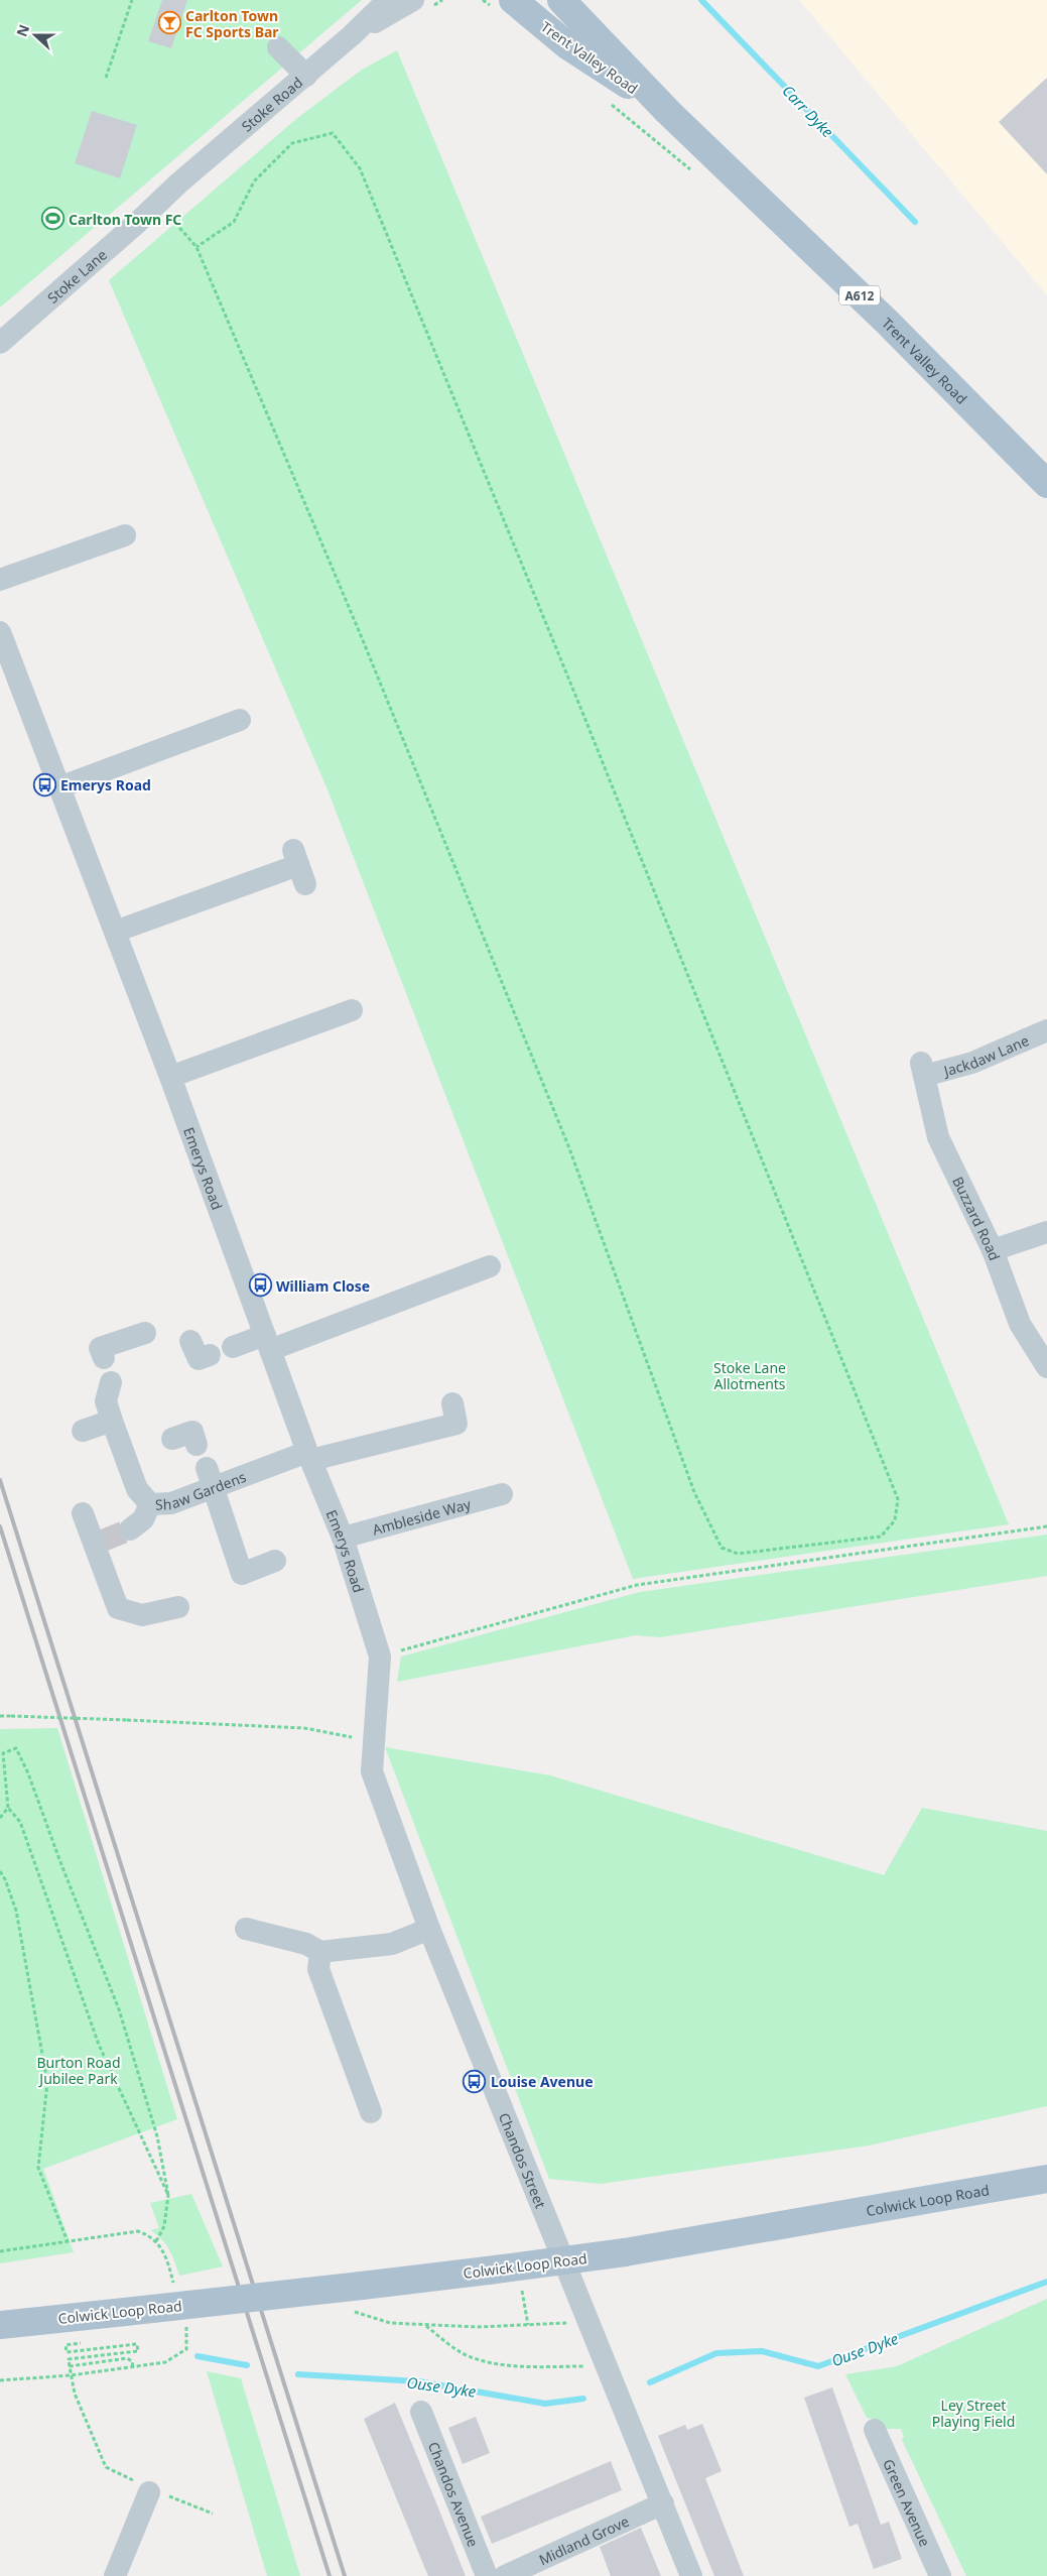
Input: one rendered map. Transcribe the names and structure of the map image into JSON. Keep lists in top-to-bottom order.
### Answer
{
  "streets": {
    "main road": ["Trent Valley Road", "A612", "Colwick Loop Road"],
    "street": [
      "Stoke Road",
      "Stoke Lane",
      "Jackdaw Lane",
      "Emerys Road",
      "Buzzard Road",
      "Shaw Gardens",
      "Ambleside Way",
      "Chandos Street",
      "Chandos Avenue",
      "Green Avenue",
      "Midland Grove"
    ]
  },
  "crossings": [
    ["Stoke Road", "Stoke Lane"],
    ["Jackdaw Lane", "Buzzard Road"],
    ["Emerys Road", "Shaw Gardens"],
    ["Emerys Road", "Ambleside Way"],
    ["Emerys Road", "Chandos Street"],
    ["Chandos Street", "Midland Grove"]
  ],
  "water": ["Carr Dyke", "Ouse Dyke"],
  "parks": ["Stoke Lane Allotments", "Burton Road Jubilee Park", "Ley Street Playing Field"],
  "places": {
    "bar": ["Carlton Town FC Sports Bar"],
    "sports": ["Carlton Town FC"],
    "bus stop": ["Emerys Road", "William Close", "Louise Avenue"]
  },
  "north": "left"
}
